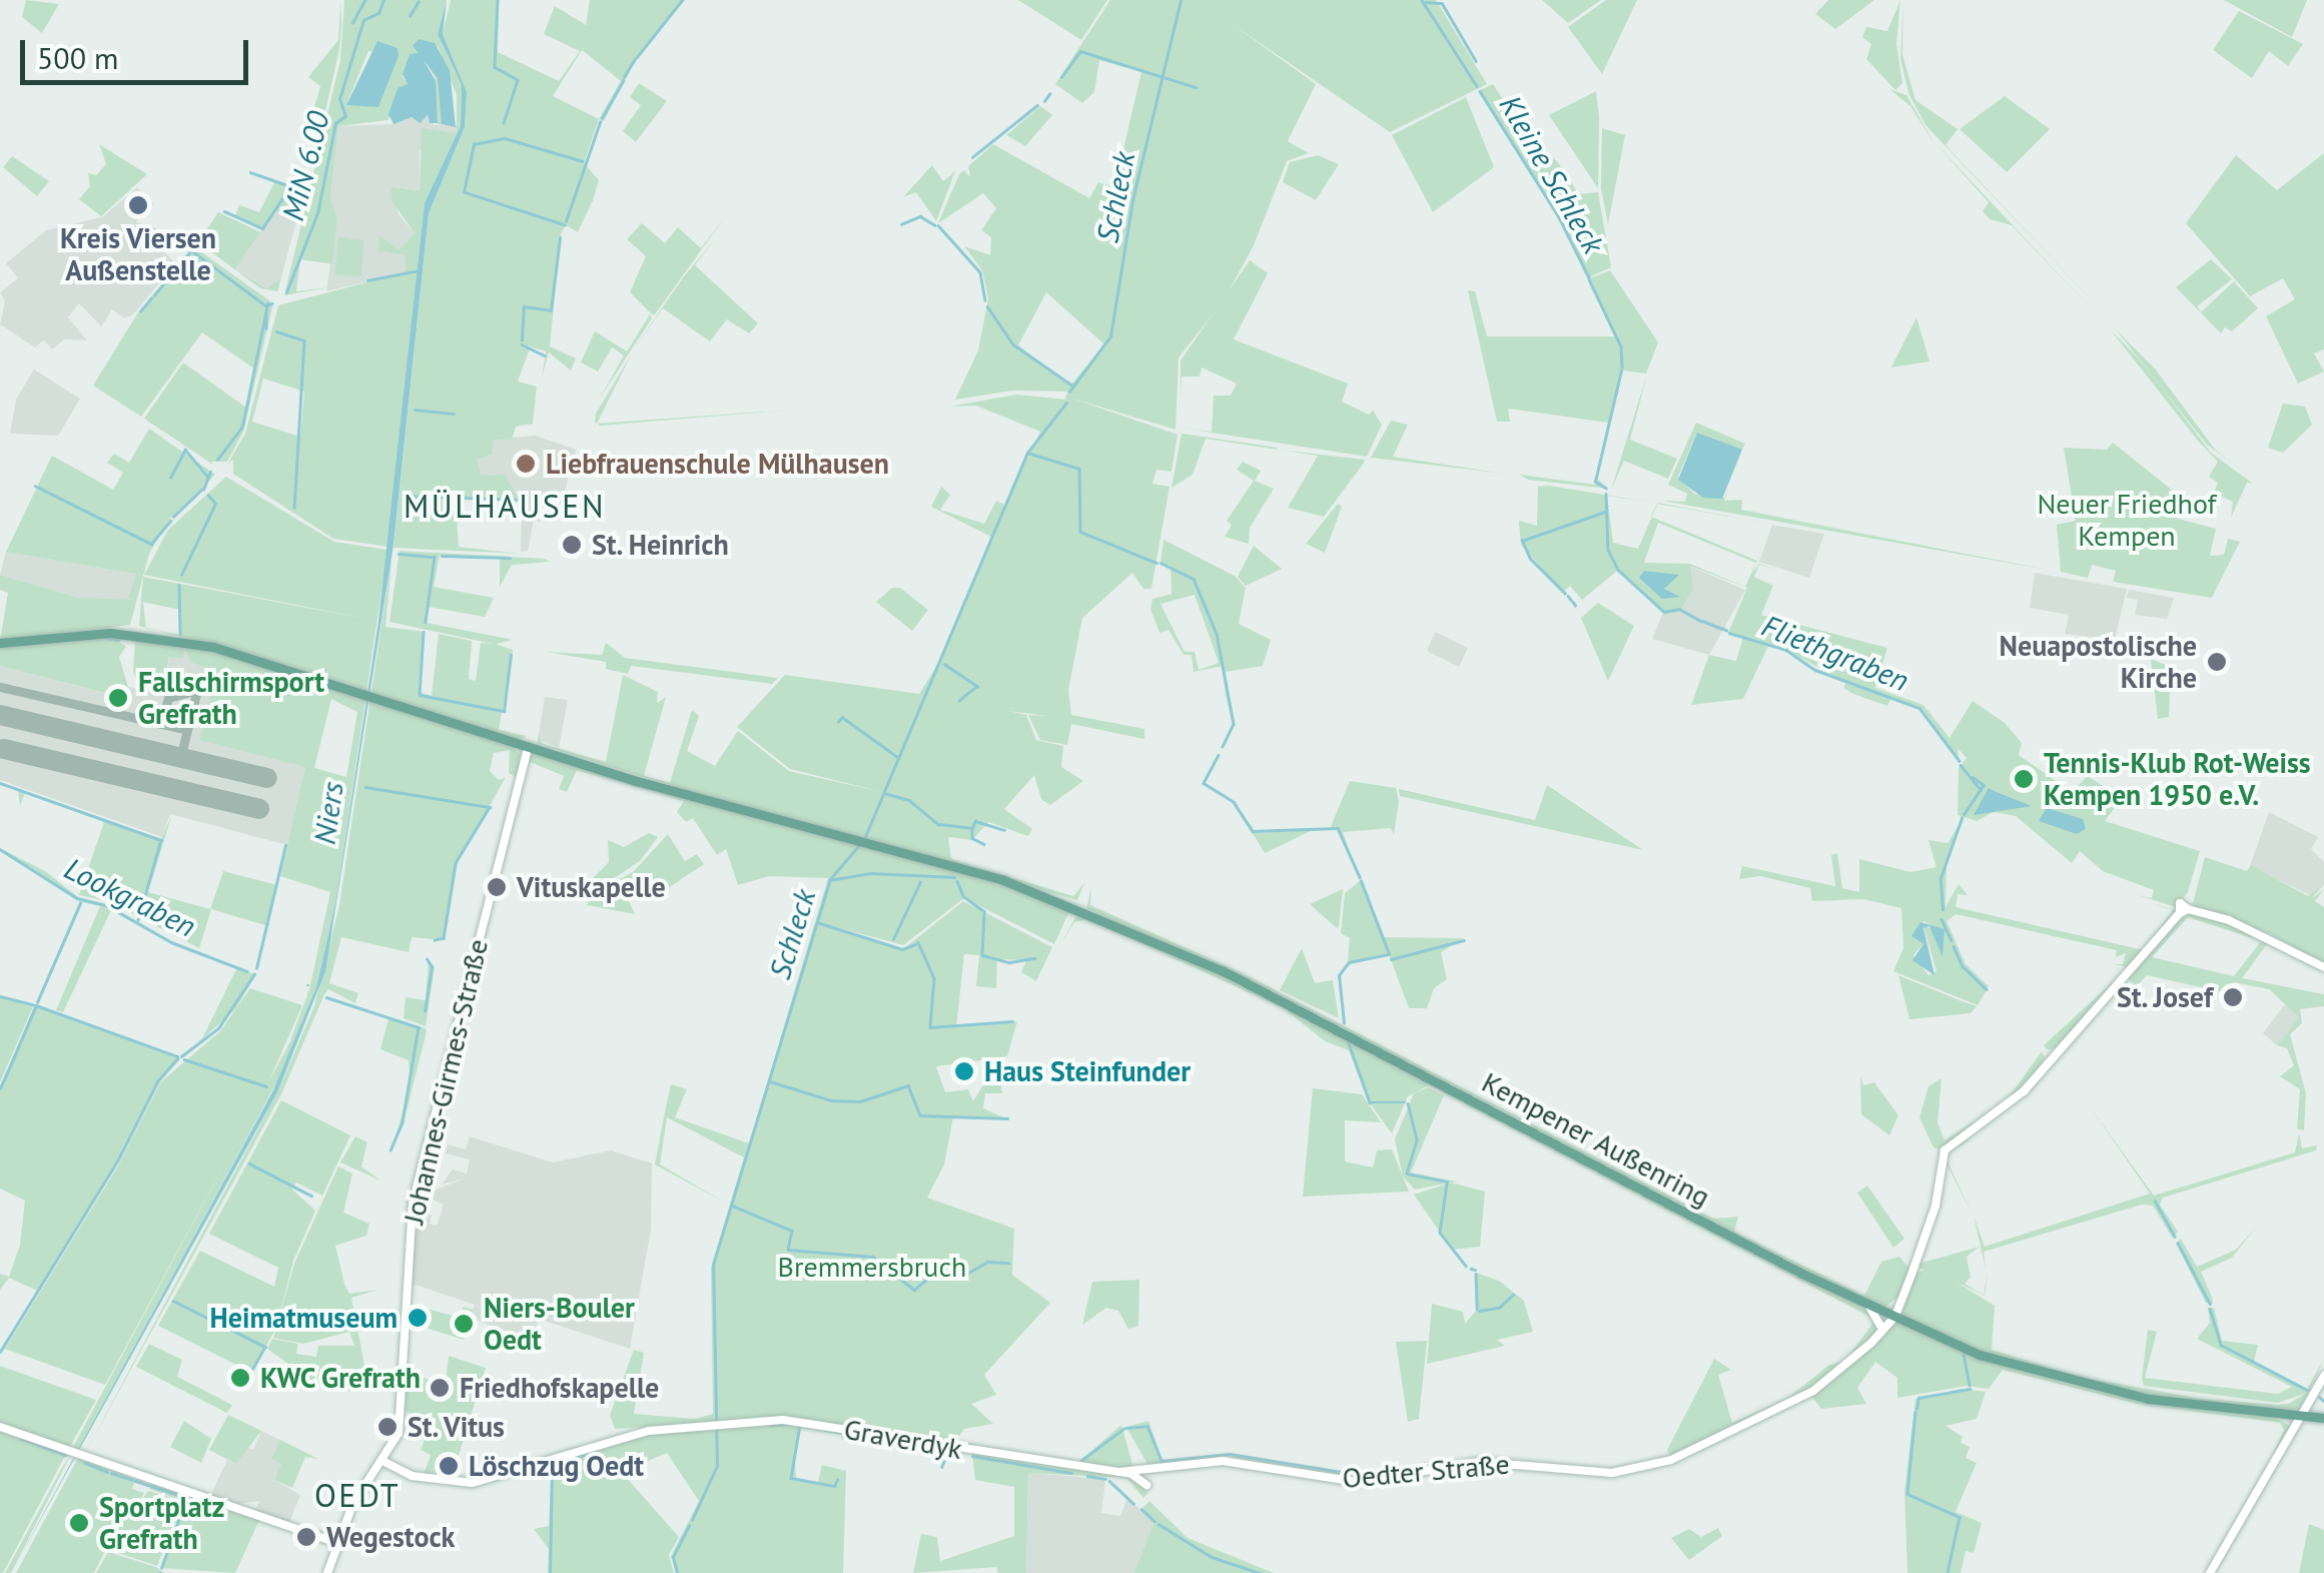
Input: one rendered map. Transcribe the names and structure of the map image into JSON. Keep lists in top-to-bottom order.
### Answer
{
  "streets": {
    "main road": [
      "Johannes-Girmes-Straße",
      "Kempener Außenring",
      "Graverdyk",
      "Oedter Straße"
    ]
  },
  "crossings": [
    ["Johannes-Girmes-Straße", "Kempener Außenring"],
    ["Johannes-Girmes-Straße", "Graverdyk"],
    ["Kempener Außenring", "Oedter Straße"],
    ["Graverdyk", "Oedter Straße"]
  ],
  "districts": ["MÜLHAUSEN", "OEDT"],
  "water": [
    "MiN 6.00",
    "Kleine Schleck",
    "Schleck",
    "Fliethgraben",
    "Niers",
    "Lookgraben"
  ],
  "parks": ["Neuer Friedhof Kempen", "Bremmersbruch"],
  "places": [
    "Kreis Viersen Außenstelle",
    "Liebfrauenschule Mülhausen",
    "St. Heinrich",
    "Neuapostolische Kirche",
    "Fallschirmsport Grefrath",
    "Tennis-Klub Rot-Weiss Kempen 1950 e.V.",
    "Vituskapelle",
    "St. Josef",
    "Haus Steinfunder",
    "Heimatmuseum",
    "Niers-Bouler Oedt",
    "KWC Grefrath",
    "Friedhofskapelle",
    "St. Vitus",
    "Löschzug Oedt",
    "Sportplatz Grefrath",
    "Wegestock"
  ],
  "scale_bar": "500 m"
}
